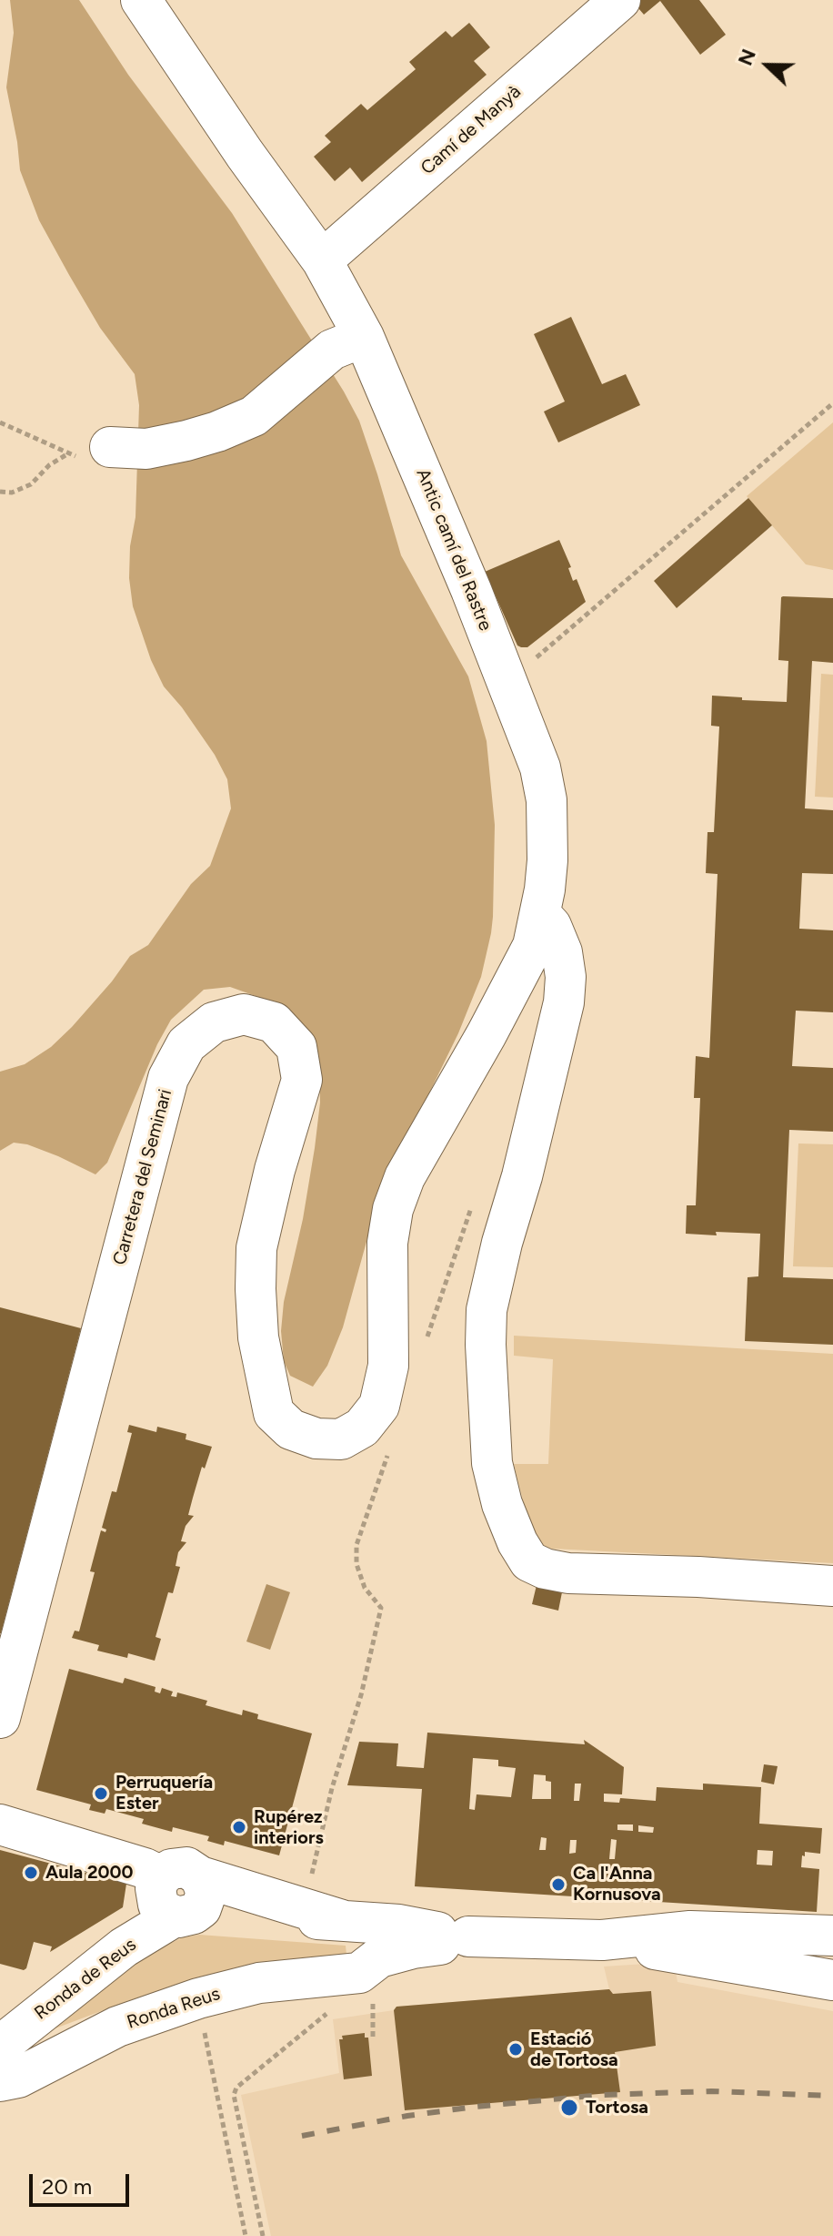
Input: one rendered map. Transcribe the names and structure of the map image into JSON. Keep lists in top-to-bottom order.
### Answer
{
  "streets": {
    "street": [
      "Camí de Manyà",
      "Antic camí del Rastre",
      "Carretera del Seminari",
      "Ronda de Reus",
      "Ronda Reus"
    ]
  },
  "crossings": [
    ["Camí de Manyà", "Antic camí del Rastre"],
    ["Antic camí del Rastre", "Carretera del Seminari"]
  ],
  "places": [
    "Perruquería Ester",
    "Rupérez interiors",
    "Aula 2000",
    "Ca l'Anna Kornusova",
    "Estació de Tortosa",
    "Tortosa"
  ],
  "scale_bar": "20 m",
  "north": "left"
}
